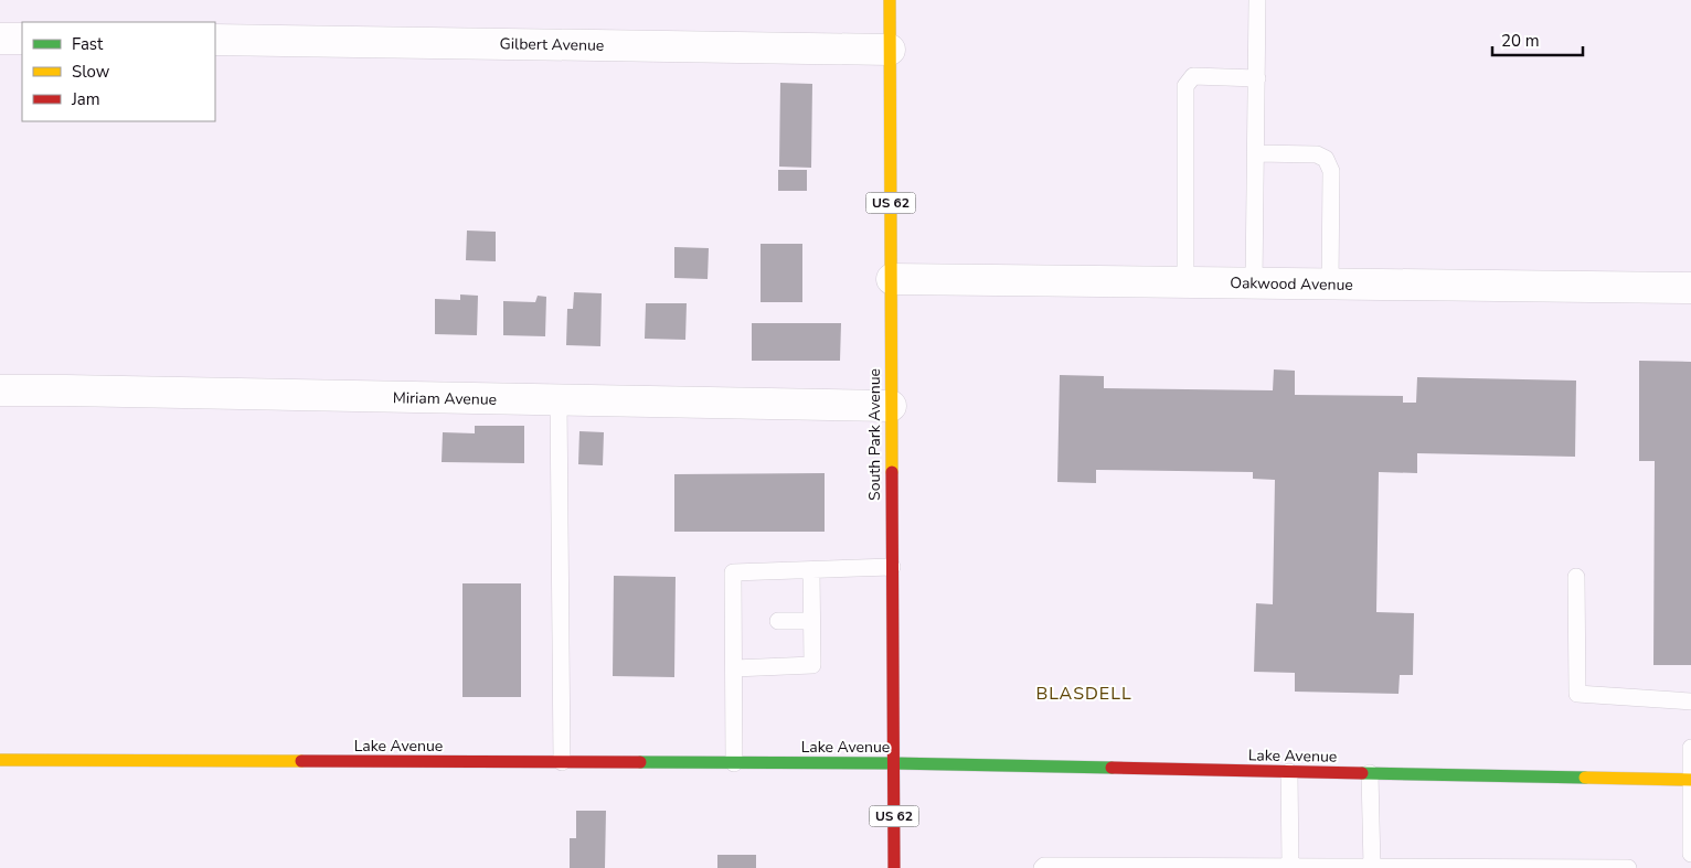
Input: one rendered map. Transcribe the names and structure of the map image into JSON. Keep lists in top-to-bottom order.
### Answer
{
  "streets": {
    "street": [
      "Gilbert Avenue",
      "US 62",
      "Oakwood Avenue",
      "Miriam Avenue",
      "South Park Avenue",
      "Lake Avenue"
    ]
  },
  "crossings": [
    ["Gilbert Avenue", "South Park Avenue"],
    ["Oakwood Avenue", "South Park Avenue"],
    ["Miriam Avenue", "South Park Avenue"],
    ["South Park Avenue", "Lake Avenue"]
  ],
  "districts": ["BLASDELL"],
  "legend": ["Fast", "Slow", "Jam"],
  "scale_bar": "20 m"
}
